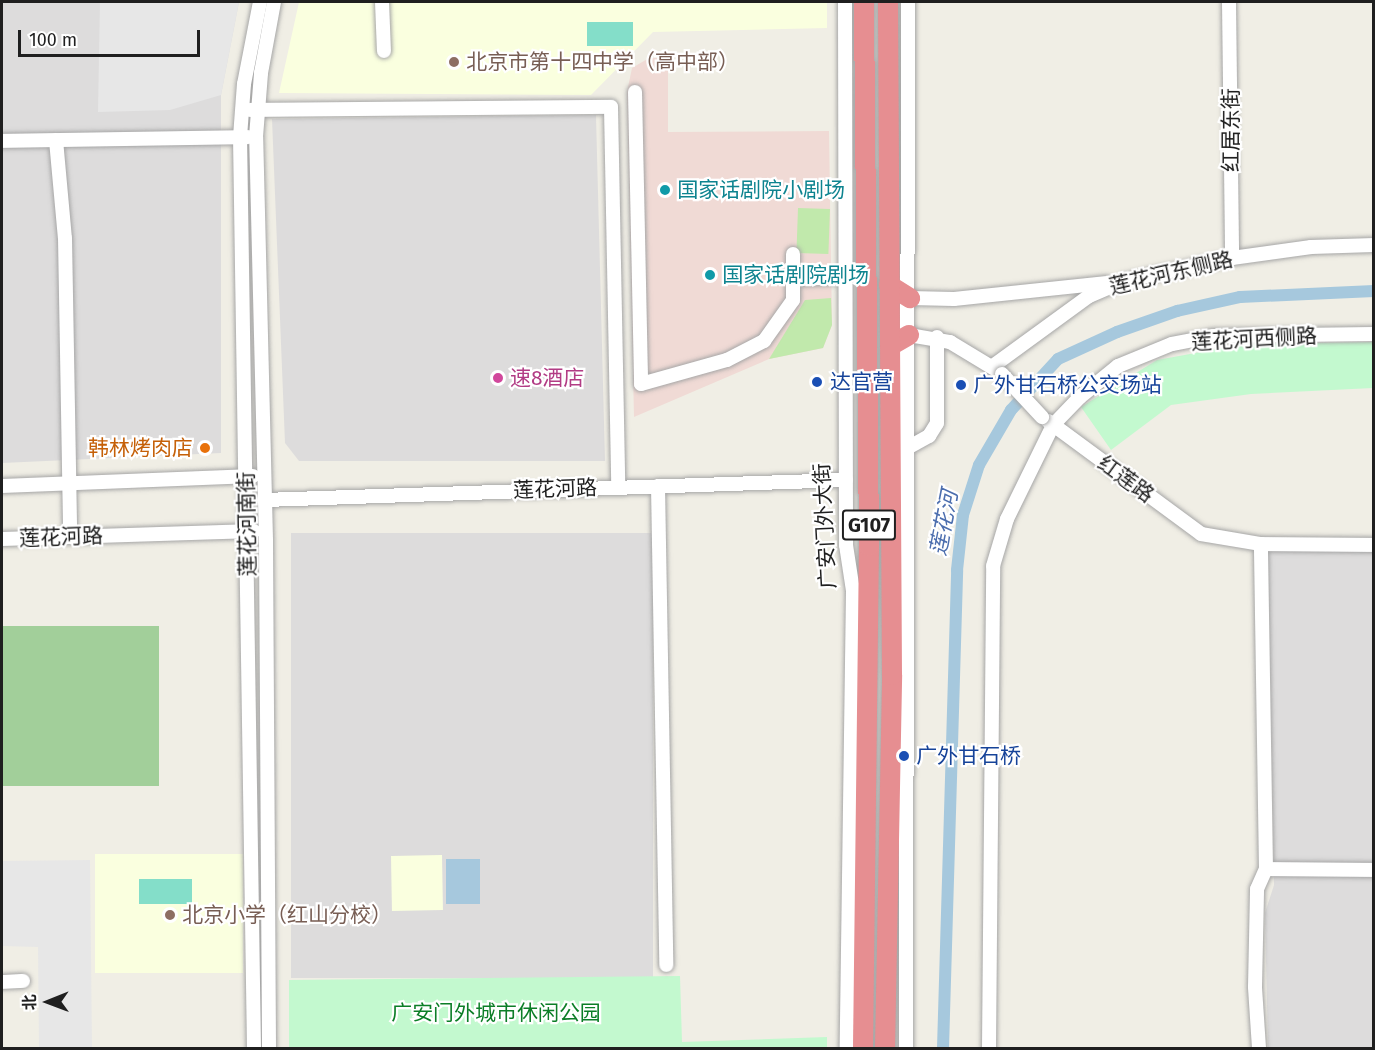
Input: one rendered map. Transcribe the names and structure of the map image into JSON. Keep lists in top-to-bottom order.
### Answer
{
  "streets": {
    "highway": ["G107", "广安门外大街"],
    "street": [
      "红居东街",
      "莲花河东侧路",
      "莲花河西侧路",
      "红莲路",
      "莲花河路",
      "莲花河南街"
    ]
  },
  "crossings": [
    ["红居东街", "莲花河东侧路"],
    ["莲花河东侧路", "红莲路"],
    ["莲花河西侧路", "红莲路"],
    ["莲花河路", "莲花河南街"],
    ["莲花河路", "广安门外大街"]
  ],
  "water": ["莲花河"],
  "parks": ["广安门外城市休闲公园"],
  "places": [
    "北京市第十四中学（高中部）",
    "国家话剧院小剧场",
    "国家话剧院剧场",
    "速8酒店",
    "达官营",
    "广外甘石桥公交场站",
    "韩林烤肉店",
    "广外甘石桥",
    "北京小学（红山分校）"
  ],
  "scale_bar": "100 m",
  "north": "left"
}
